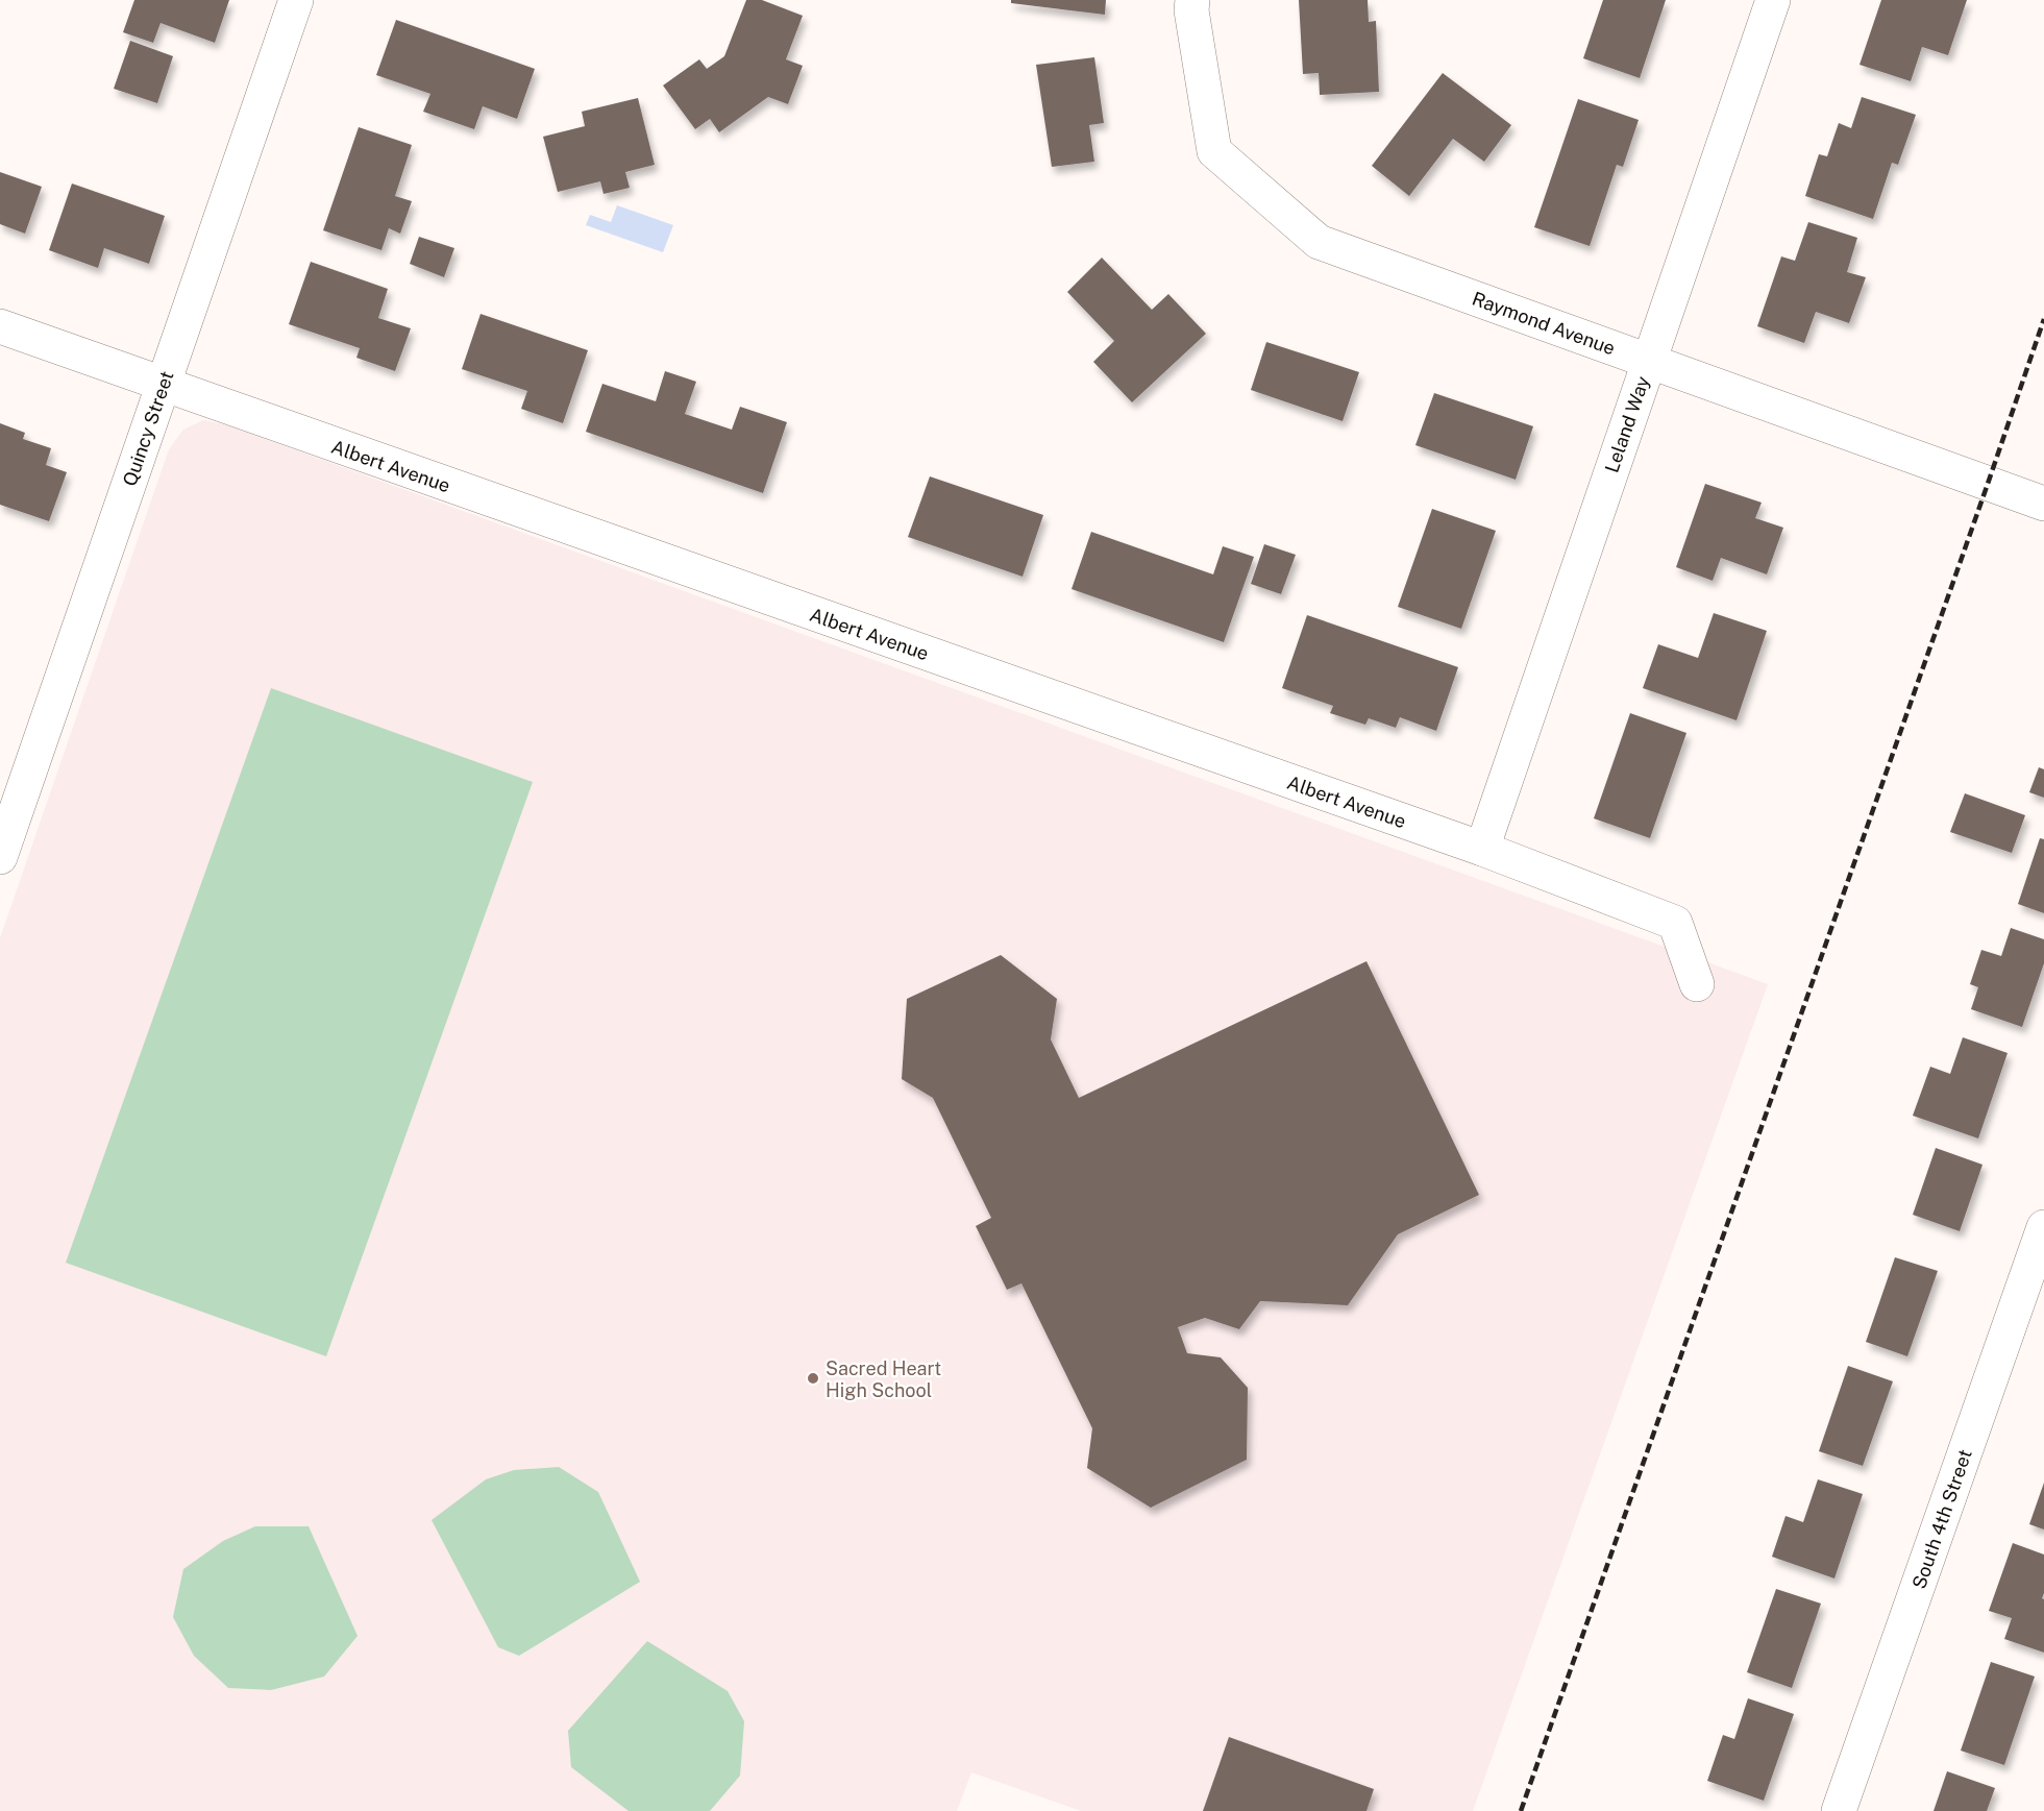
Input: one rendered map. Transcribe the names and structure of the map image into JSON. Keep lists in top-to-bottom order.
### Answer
{
  "streets": {
    "street": [
      "Raymond Avenue",
      "Leland Way",
      "Quincy Street",
      "Albert Avenue",
      "South 4th Street"
    ]
  },
  "crossings": [
    ["Raymond Avenue", "Leland Way"],
    ["Leland Way", "Albert Avenue"],
    ["Quincy Street", "Albert Avenue"]
  ],
  "places": ["Sacred Heart High School"]
}
